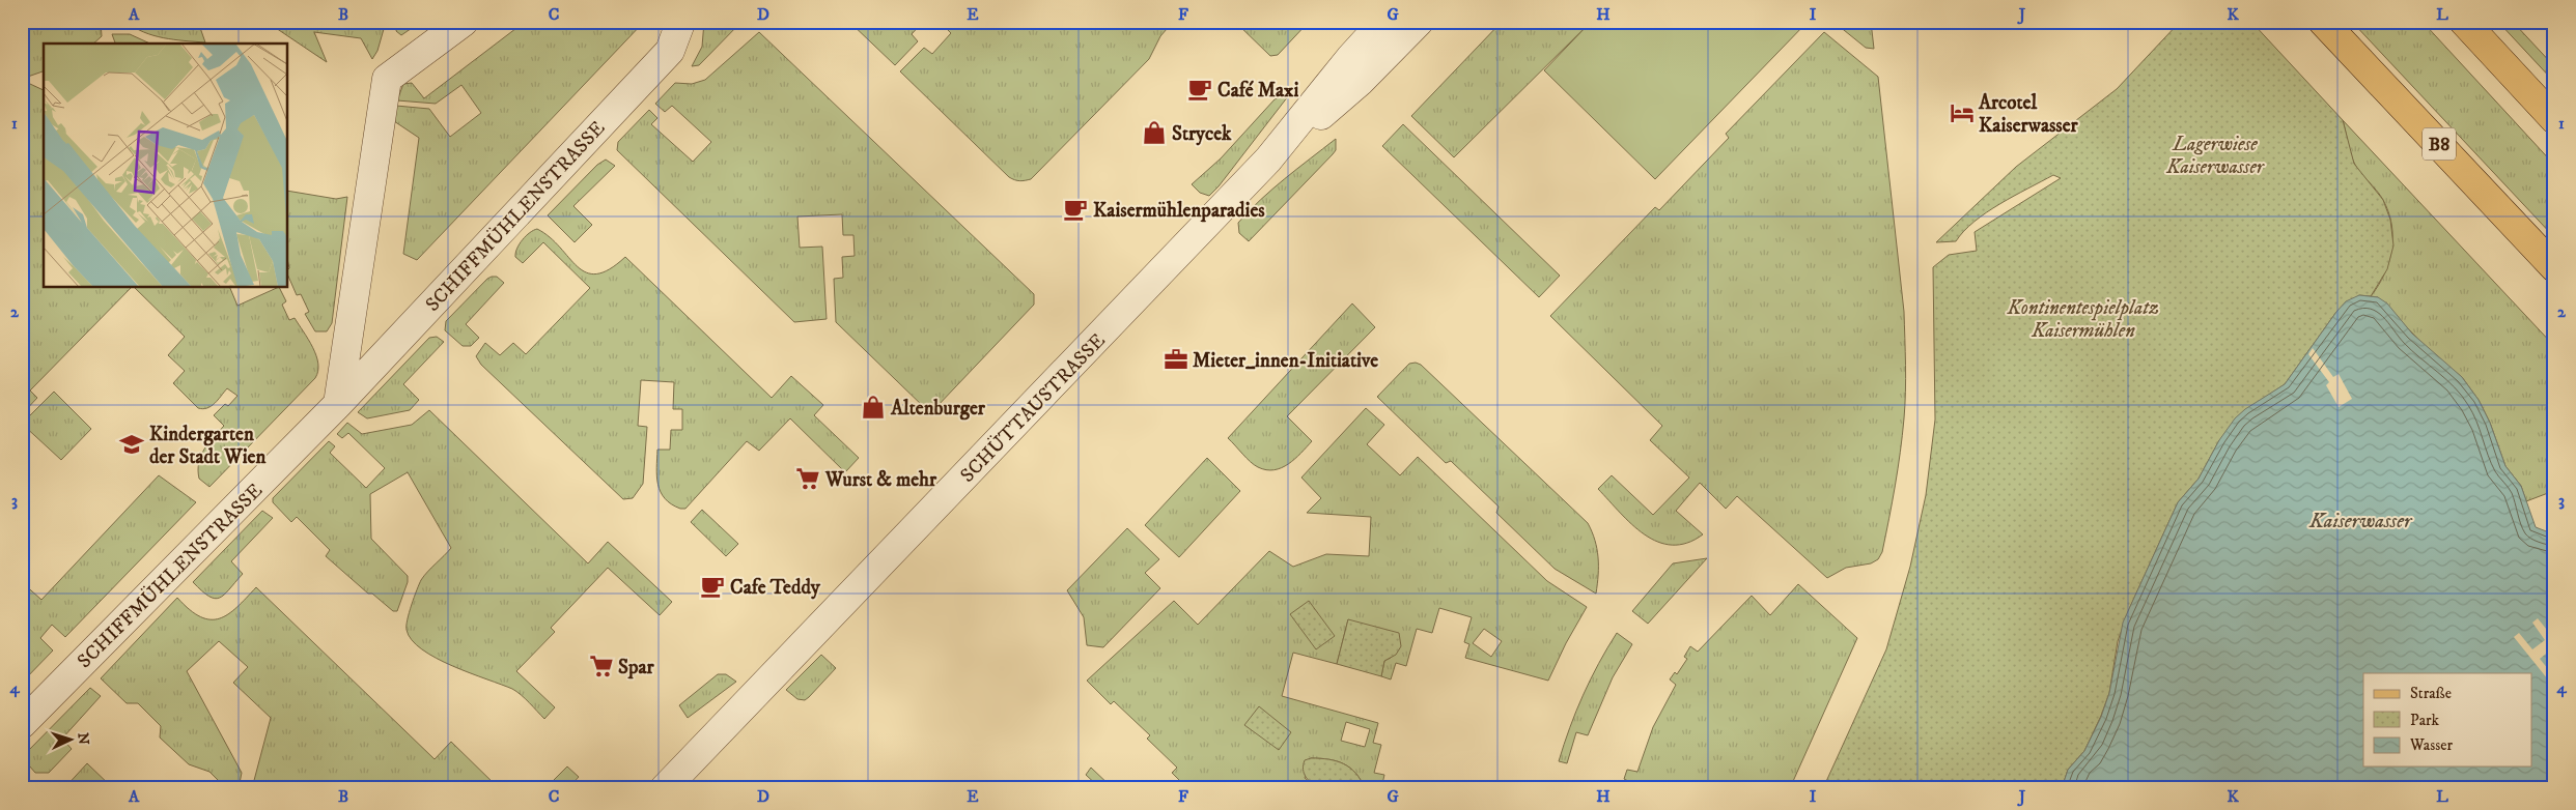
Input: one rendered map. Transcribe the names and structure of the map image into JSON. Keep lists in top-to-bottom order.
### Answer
{
  "streets": {
    "main road": ["B8"],
    "street": ["SCHIFFMÜHLENSTRASSE", "SCHÜTTAUSTRASSE"]
  },
  "water": ["Kaiserwasser"],
  "parks": ["Lagerwiese Kaiserwasser", "Kontinentespielplatz Kaisermühlen"],
  "places": {
    "cafe": ["Café Maxi", "Kaisermühlenparadies", "Cafe Teddy"],
    "hotel": ["Arcotel Kaiserwasser"],
    "shop": ["Strycek", "Altenburger"],
    "office": ["Mieter_innen-Initiative"],
    "school or university": ["Kindergarten der Stadt Wien"],
    "supermarket": ["Wurst & mehr", "Spar"]
  },
  "legend": ["Straße", "Park", "Wasser"],
  "north": "right",
  "grid": {
    "columns": [
      "A",
      "B",
      "C",
      "D",
      "E",
      "F",
      "G",
      "H",
      "I",
      "J",
      "K",
      "L"
    ],
    "rows": [
      "1",
      "2",
      "3",
      "4"
    ]
  }
}
